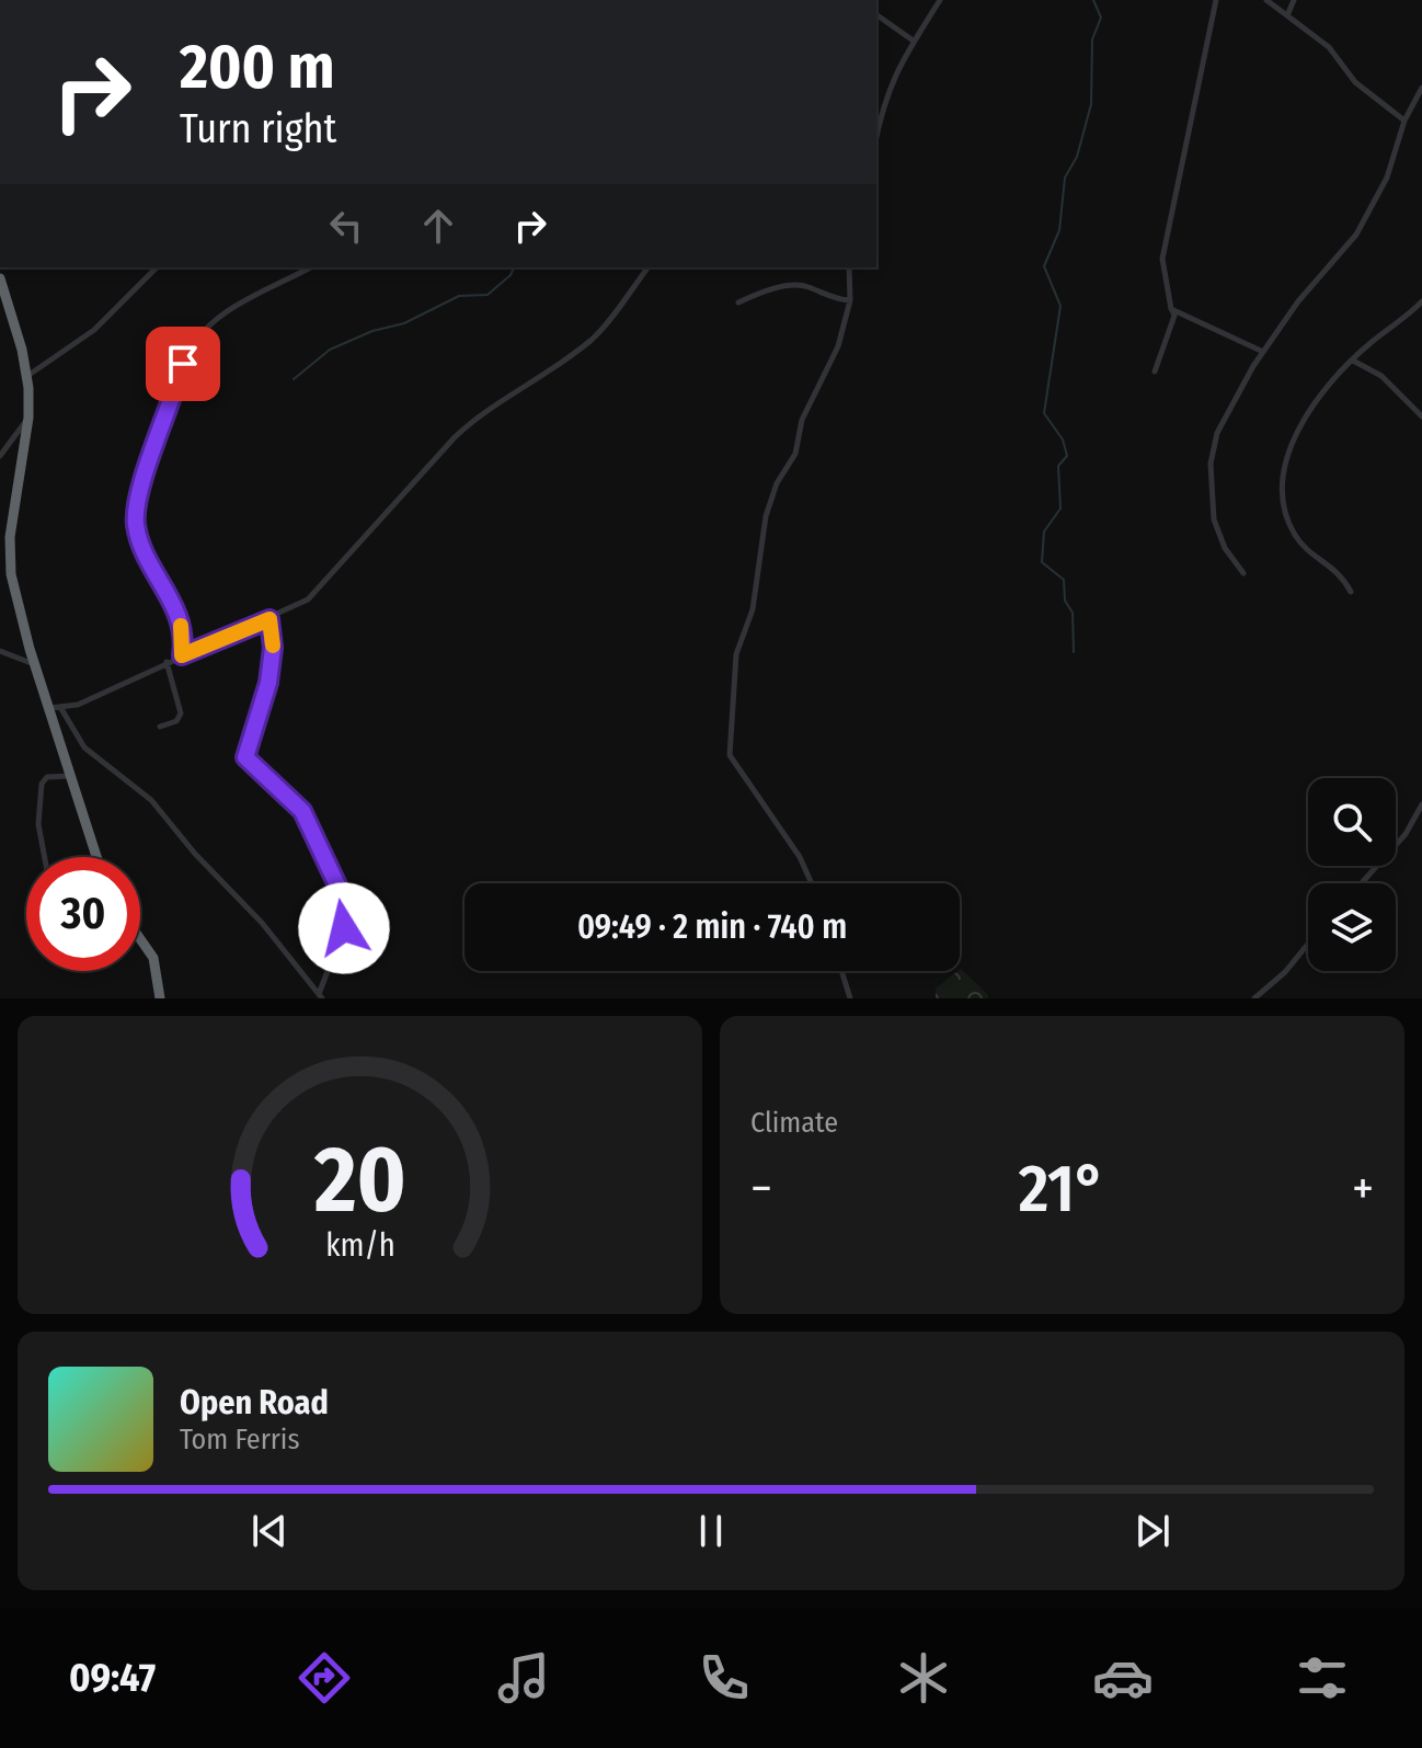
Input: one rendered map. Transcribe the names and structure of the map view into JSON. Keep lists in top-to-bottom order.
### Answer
{
  "page": {
    "turn": ["200 m", "Turn right"],
    "limit": "30",
    "trip": "09:49 · 2 min · 740 m",
    "tile": "Climate",
    "heat": ["−", "21°", "+"],
    "song": ["Open Road", "Tom Ferris"],
    "tabs": "09:47",
    "gauge": ["20", "km/h"]
  }
}
